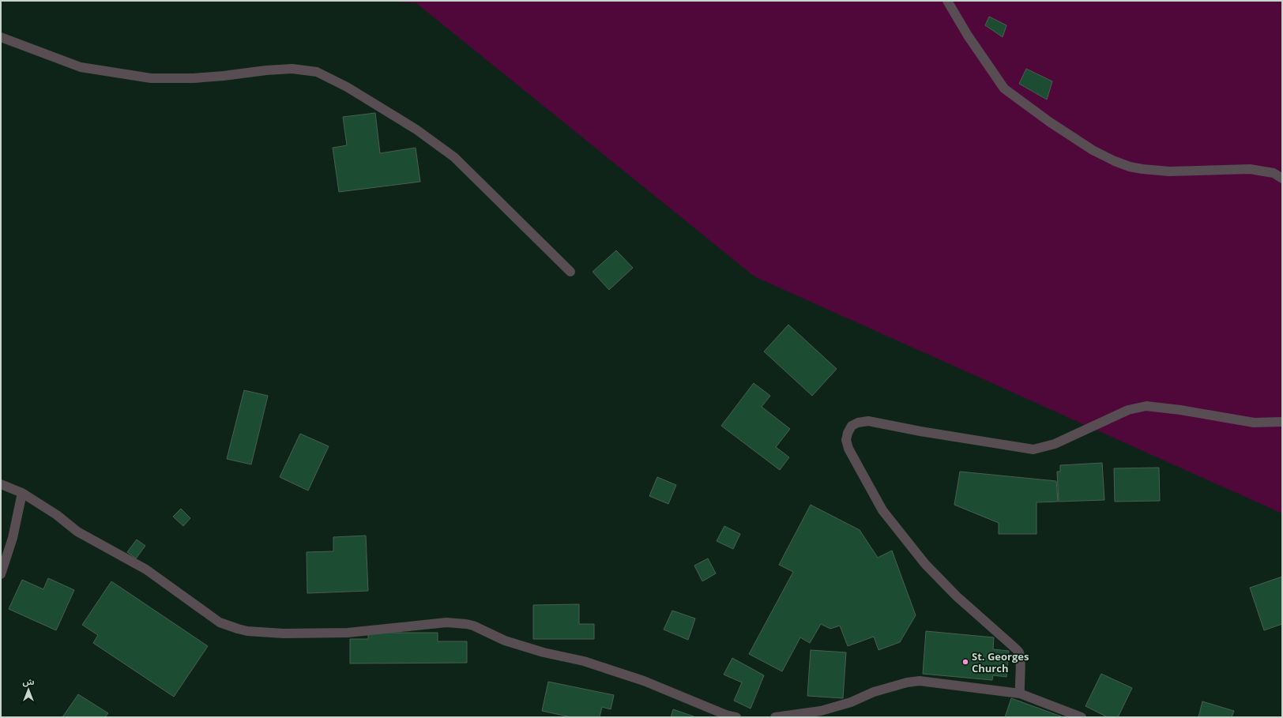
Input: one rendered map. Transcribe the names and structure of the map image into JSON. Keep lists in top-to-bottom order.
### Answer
{
  "places": ["St. Georges Church"],
  "north": "top"
}
